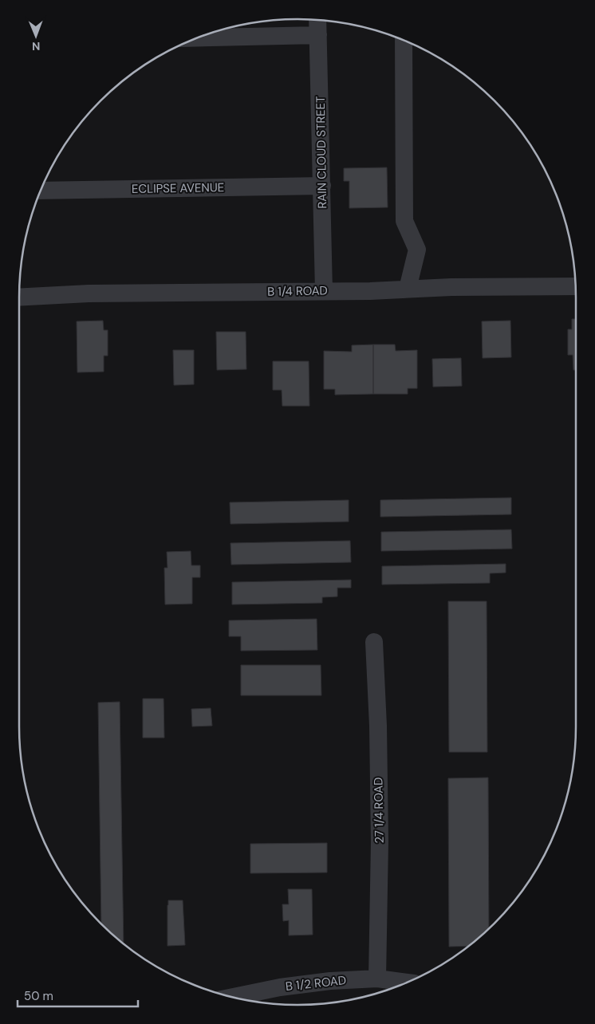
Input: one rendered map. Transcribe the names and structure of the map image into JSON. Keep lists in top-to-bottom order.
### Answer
{
  "streets": {
    "street": [
      "RAIN CLOUD STREET",
      "ECLIPSE AVENUE",
      "B 1/4 ROAD",
      "27 1/4 ROAD",
      "B 1/2 ROAD"
    ]
  },
  "crossings": [
    ["RAIN CLOUD STREET", "ECLIPSE AVENUE"],
    ["RAIN CLOUD STREET", "B 1/4 ROAD"],
    ["27 1/4 ROAD", "B 1/2 ROAD"]
  ],
  "scale_bar": "50 m",
  "north": "bottom"
}
